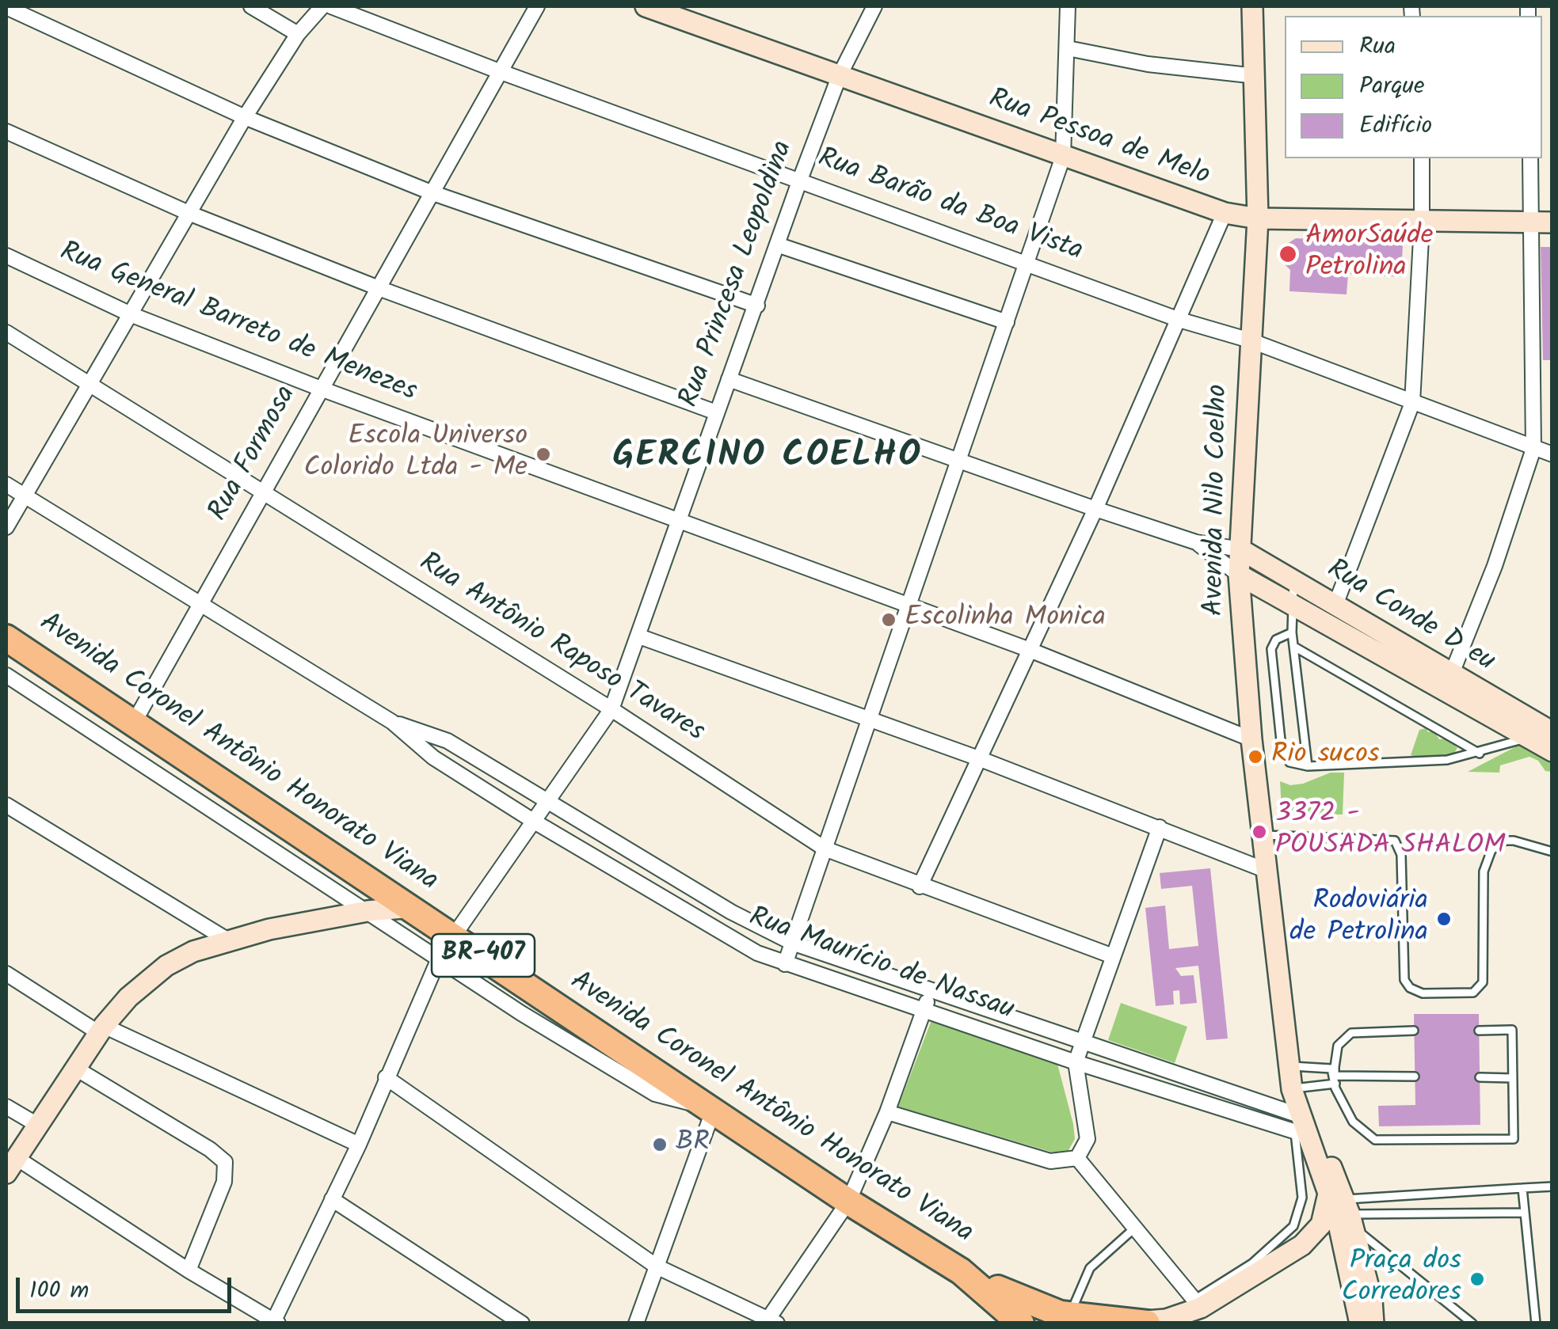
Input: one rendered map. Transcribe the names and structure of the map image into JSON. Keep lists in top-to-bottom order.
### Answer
{
  "streets": {
    "highway": ["Avenida Coronel Antônio Honorato Viana", "BR-407"],
    "main road": ["Rua Pessoa de Melo", "Avenida Nilo Coelho", "Rua Conde D eu"],
    "street": [
      "Rua Barão da Boa Vista",
      "Rua Princesa Leopoldina",
      "Rua General Barreto de Menezes",
      "Rua Formosa",
      "Rua Antônio Raposo Tavares",
      "Rua Maurício de Nassau"
    ]
  },
  "crossings": [
    ["Rua Pessoa de Melo", "Rua Princesa Leopoldina"],
    ["Rua Pessoa de Melo", "Avenida Nilo Coelho"],
    ["Rua Barão da Boa Vista", "Rua Princesa Leopoldina"],
    ["Rua Barão da Boa Vista", "Rua Formosa"],
    ["Rua Barão da Boa Vista", "Avenida Nilo Coelho"],
    ["Rua Princesa Leopoldina", "Rua General Barreto de Menezes"],
    ["Rua Princesa Leopoldina", "Rua Antônio Raposo Tavares"],
    ["Rua Princesa Leopoldina", "Avenida Coronel Antônio Honorato Viana"],
    ["Rua Princesa Leopoldina", "Rua Maurício de Nassau"],
    ["Rua General Barreto de Menezes", "Rua Formosa"],
    ["Rua General Barreto de Menezes", "Avenida Nilo Coelho"],
    ["Rua Formosa", "Rua Antônio Raposo Tavares"],
    ["Rua Formosa", "Avenida Coronel Antônio Honorato Viana"],
    ["Rua Formosa", "Rua Maurício de Nassau"],
    ["Avenida Nilo Coelho", "Rua Conde D eu"],
    ["Avenida Nilo Coelho", "Rua Maurício de Nassau"],
    ["Avenida Coronel Antônio Honorato Viana", "BR-407"]
  ],
  "districts": ["GERCINO COELHO"],
  "places": [
    "AmorSaúde Petrolina",
    "Escola Universo Colorido Ltda - Me",
    "Escolinha Monica",
    "Rio sucos",
    "3372 - POUSADA SHALOM",
    "Rodoviária de Petrolina",
    "BR",
    "Praça dos Corredores"
  ],
  "legend": ["Rua", "Parque", "Edifício"],
  "scale_bar": "100 m"
}
